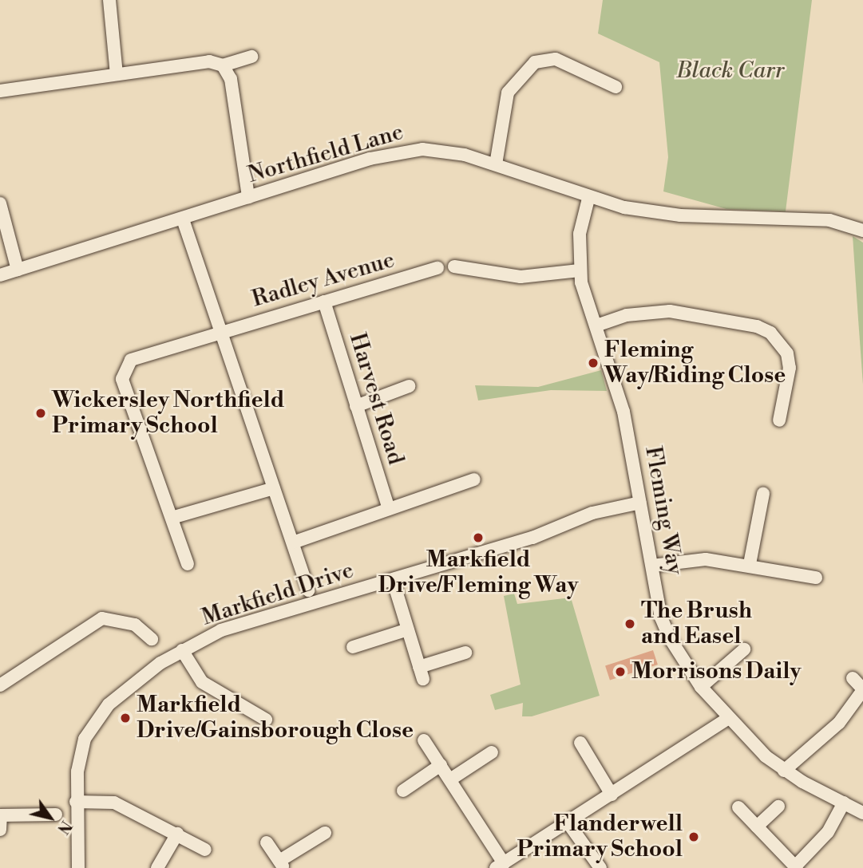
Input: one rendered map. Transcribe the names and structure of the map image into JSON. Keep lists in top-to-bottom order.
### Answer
{
  "streets": {
    "street": [
      "Northfield Lane",
      "Radley Avenue",
      "Harvest Road",
      "Fleming Way",
      "Markfield Drive"
    ]
  },
  "crossings": [
    ["Northfield Lane", "Fleming Way"],
    ["Radley Avenue", "Harvest Road"],
    ["Fleming Way", "Markfield Drive"]
  ],
  "parks": ["Black Carr"],
  "places": [
    "Fleming Way/Riding Close",
    "Wickersley Northfield Primary School",
    "Markfield Drive/Fleming Way",
    "The Brush and Easel",
    "Morrisons Daily",
    "Markfield Drive/Gainsborough Close",
    "Flanderwell Primary School"
  ],
  "north": "bottom right"
}
